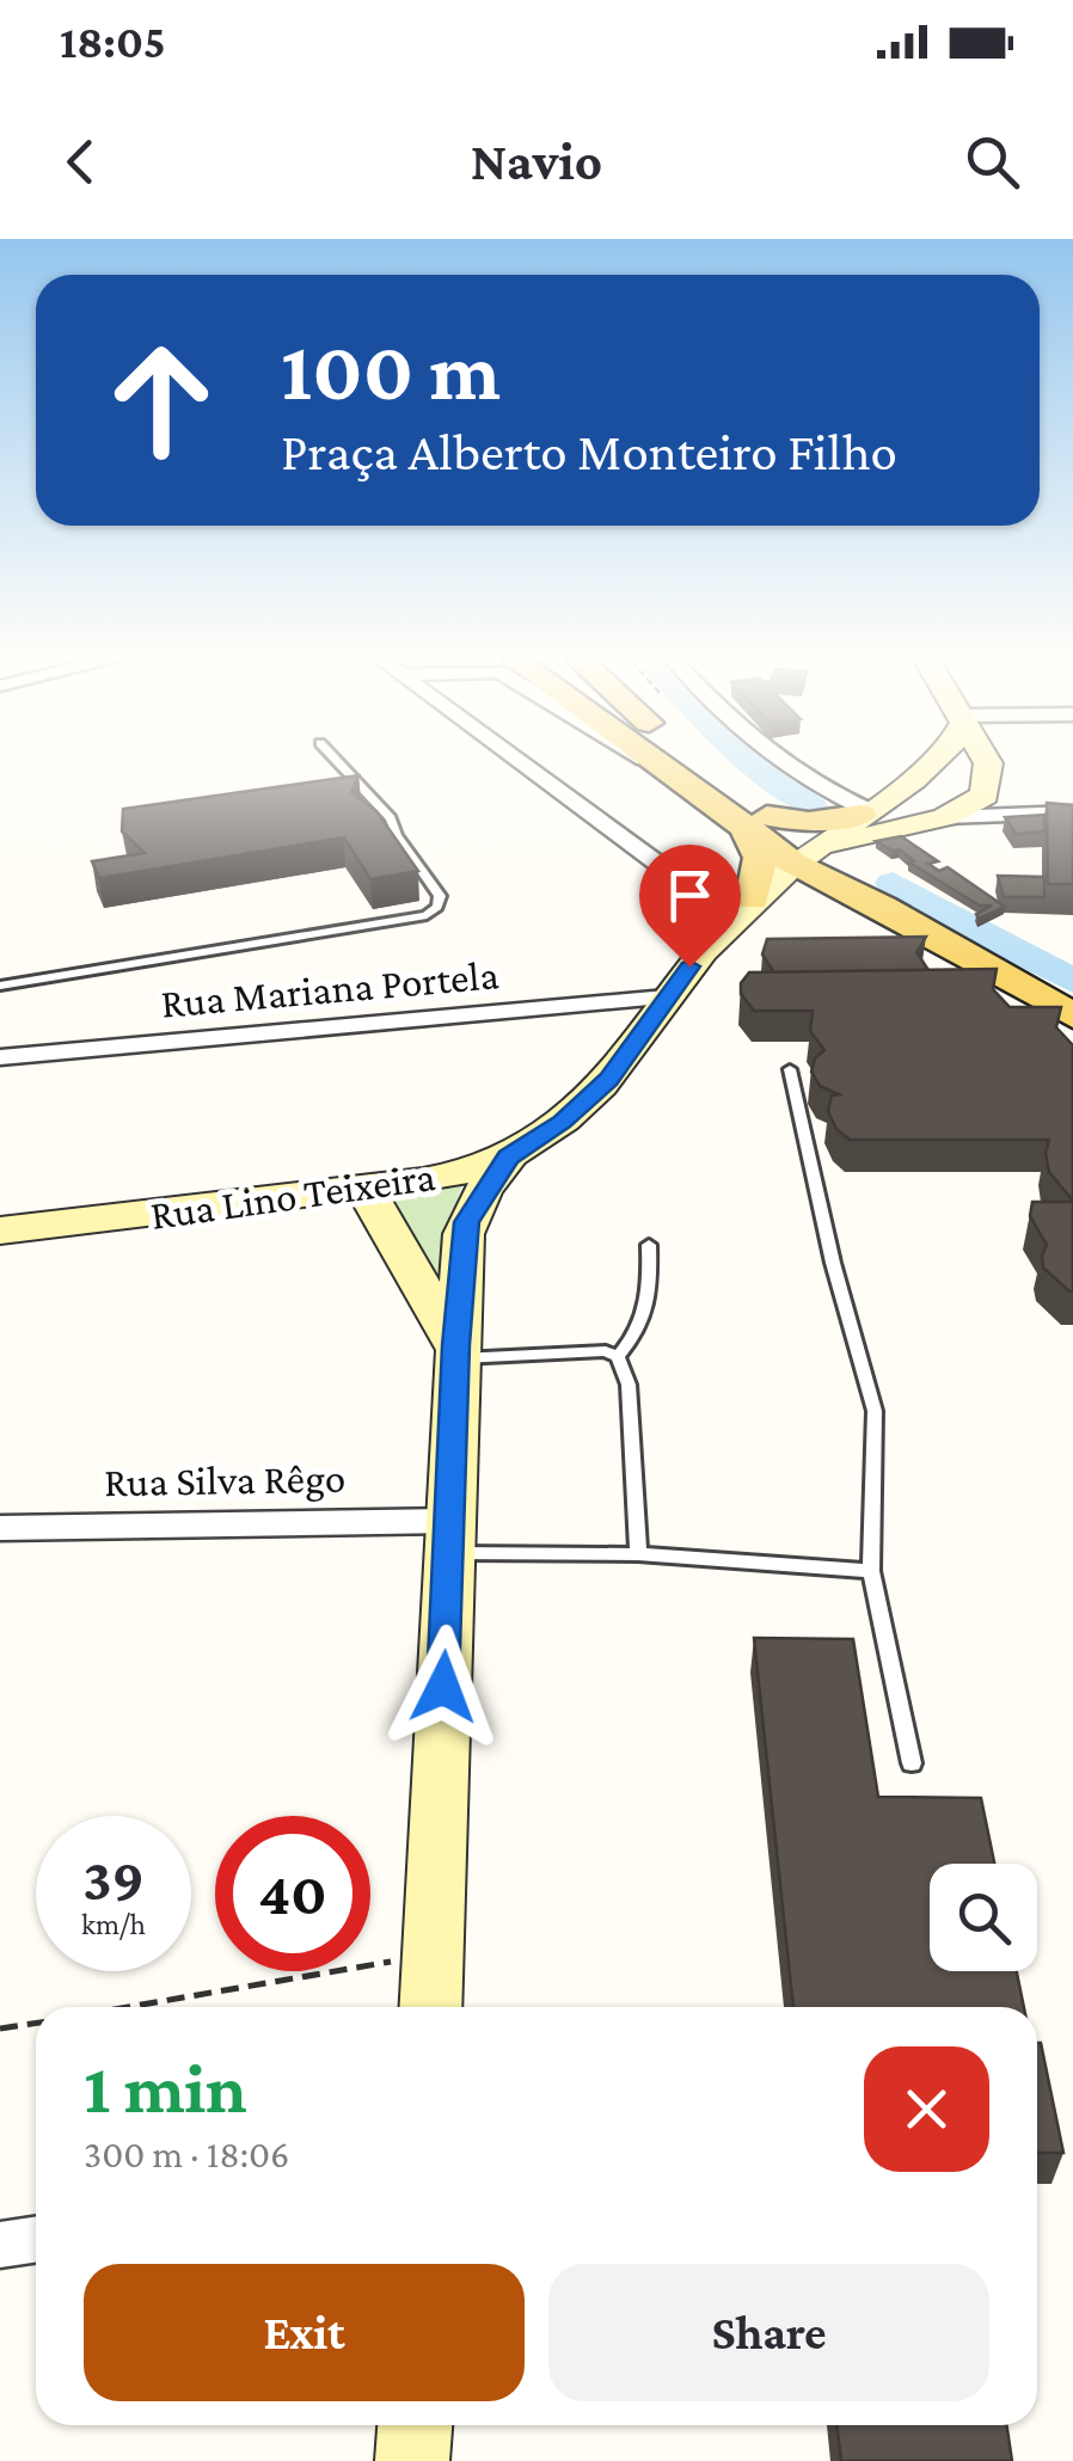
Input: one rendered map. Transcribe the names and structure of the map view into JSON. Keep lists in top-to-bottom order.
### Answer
{
  "streets": {
    "street": ["Rua Mariana Portela", "Rua Lino Teixeira", "Rua Silva Rêgo"]
  },
  "crossings": [
    ["Rua Mariana Portela", "Rua Lino Teixeira"]
  ],
  "page": {
    "status": "18:05",
    "header": "Navio",
    "turn": ["100 m", "Praça Alberto Monteiro Filho"],
    "speed": "39 km/h",
    "limit": "40",
    "heading": ["1 min", "300 m · 18:06"],
    "buttons": ["Exit", "Share"]
  }
}
